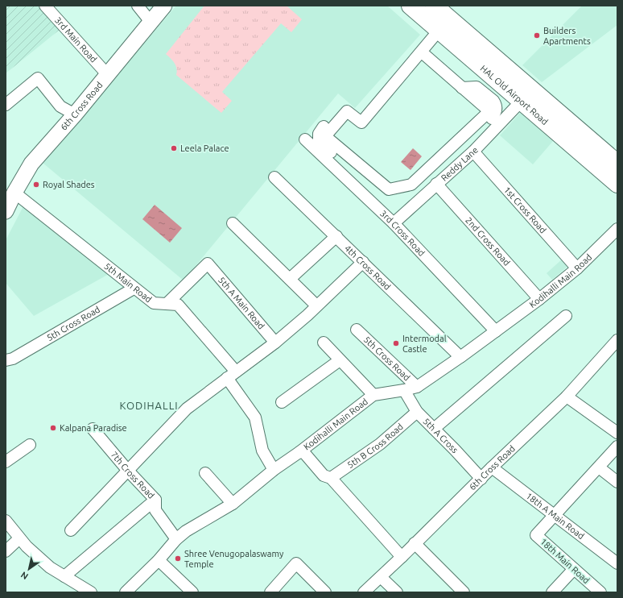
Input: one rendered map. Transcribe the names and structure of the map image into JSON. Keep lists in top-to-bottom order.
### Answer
{
  "streets": {
    "main road": ["HAL Old Airport Road"],
    "street": [
      "3rd Main Road",
      "6th Cross Road",
      "Reddy Lane",
      "1st Cross Road",
      "3rd Cross Road",
      "2nd Cross Road",
      "4th Cross Road",
      "Kodihalli Main Road",
      "5th Main Road",
      "5th A Main Road",
      "5th Cross Road",
      "5th A Cross",
      "5th B Cross Road",
      "7th Cross Road",
      "18th A Main Road",
      "18th Main Road"
    ]
  },
  "crossings": [
    ["3rd Main Road", "6th Cross Road"],
    ["HAL Old Airport Road", "Reddy Lane"],
    ["6th Cross Road", "5th Main Road"],
    ["6th Cross Road", "5th A Cross"],
    ["6th Cross Road", "18th A Main Road"],
    ["Reddy Lane", "1st Cross Road"],
    ["Reddy Lane", "3rd Cross Road"],
    ["Reddy Lane", "2nd Cross Road"],
    ["1st Cross Road", "Kodihalli Main Road"],
    ["3rd Cross Road", "Kodihalli Main Road"],
    ["2nd Cross Road", "Kodihalli Main Road"],
    ["4th Cross Road", "Kodihalli Main Road"],
    ["Kodihalli Main Road", "5th Main Road"],
    ["Kodihalli Main Road", "5th Cross Road"],
    ["Kodihalli Main Road", "5th A Cross"],
    ["Kodihalli Main Road", "7th Cross Road"],
    ["5th Main Road", "5th A Main Road"],
    ["5th Main Road", "5th Cross Road"],
    ["5th A Cross", "5th B Cross Road"],
    ["18th A Main Road", "18th Main Road"]
  ],
  "districts": ["KODIHALLI"],
  "places": [
    "Builders Apartments",
    "Leela Palace",
    "Royal Shades",
    "Intermodal Castle",
    "Kalpana Paradise",
    "Shree Venugopalaswamy Temple"
  ],
  "north": "bottom left"
}
